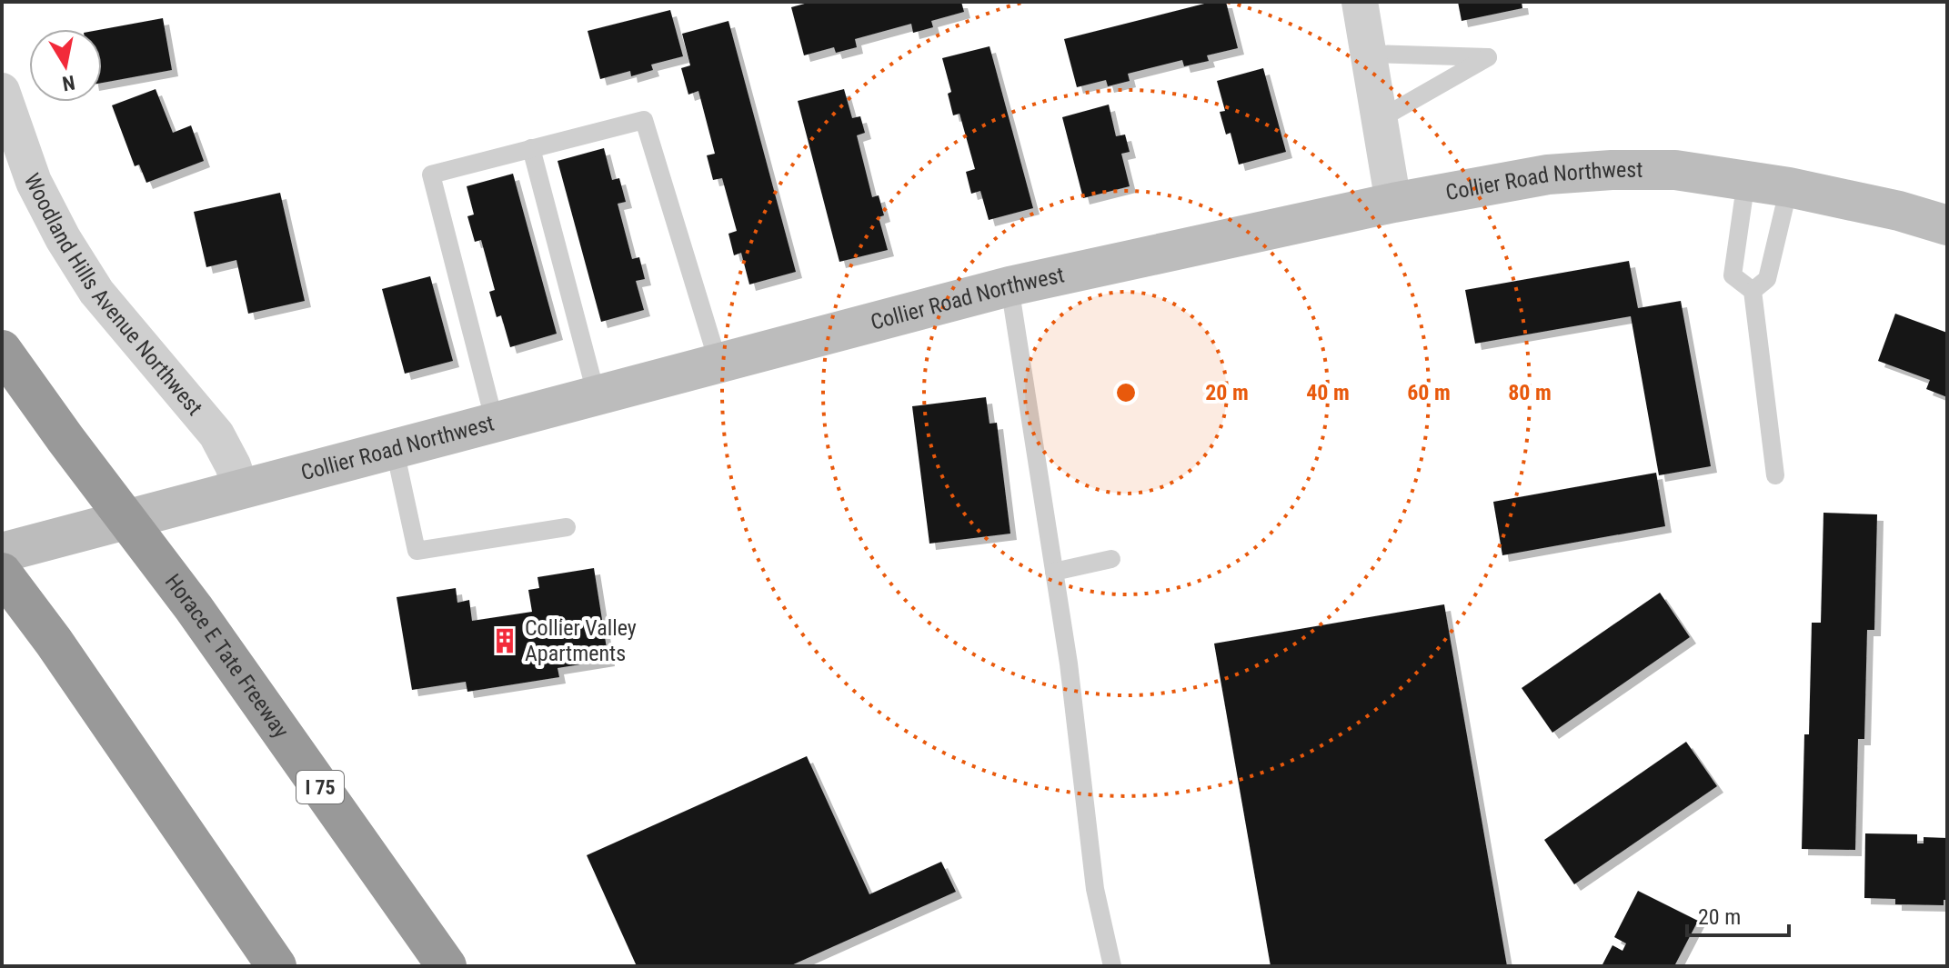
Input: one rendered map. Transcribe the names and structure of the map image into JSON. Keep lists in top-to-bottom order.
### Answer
{
  "streets": {
    "highway": ["Horace E Tate Freeway", "I 75"],
    "street": ["Collier Road Northwest", "Woodland Hills Avenue Northwest"]
  },
  "crossings": [
    ["Collier Road Northwest", "Woodland Hills Avenue Northwest"]
  ],
  "places": {
    "building": ["Collier Valley Apartments"]
  },
  "scale_bar": "20 m",
  "north": "bottom",
  "rings": [
    "20 m",
    "40 m",
    "60 m",
    "80 m"
  ]
}
